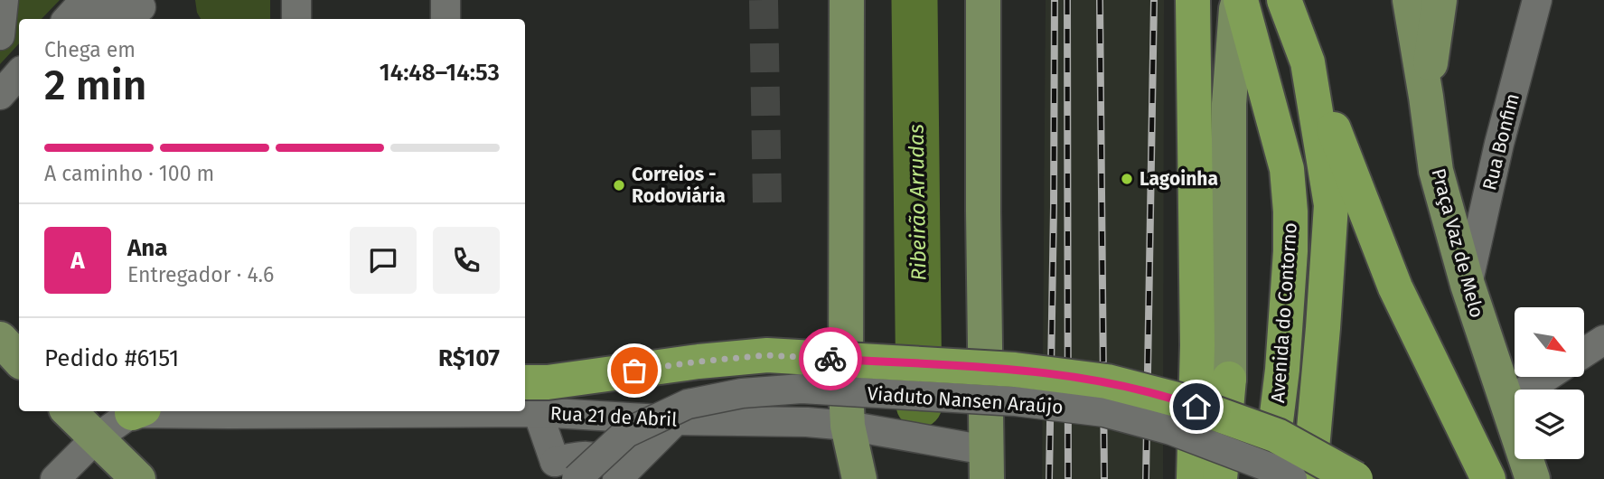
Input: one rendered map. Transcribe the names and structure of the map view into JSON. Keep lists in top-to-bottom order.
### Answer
{
  "streets": {
    "highway": ["Avenida do Contorno"],
    "main road": ["Praça Vaz de Melo"],
    "street": ["Rua Bonfim", "Viaduto Nansen Araújo", "Rua 21 de Abril"]
  },
  "crossings": [
    ["Rua Bonfim", "Praça Vaz de Melo"]
  ],
  "water": ["Ribeirão Arrudas"],
  "places": ["Lagoinha", "Correios - Rodoviária"],
  "north": "bottom right",
  "page": {
    "heading": ["2 min", "Chega em", "14:48–14:53"],
    "panel": [
      "Ana",
      "Entregador · 4.6",
      "Pedido #6151",
      "R$107"
    ],
    "bar": "A caminho · 100 m",
    "round": "A"
  }
}
